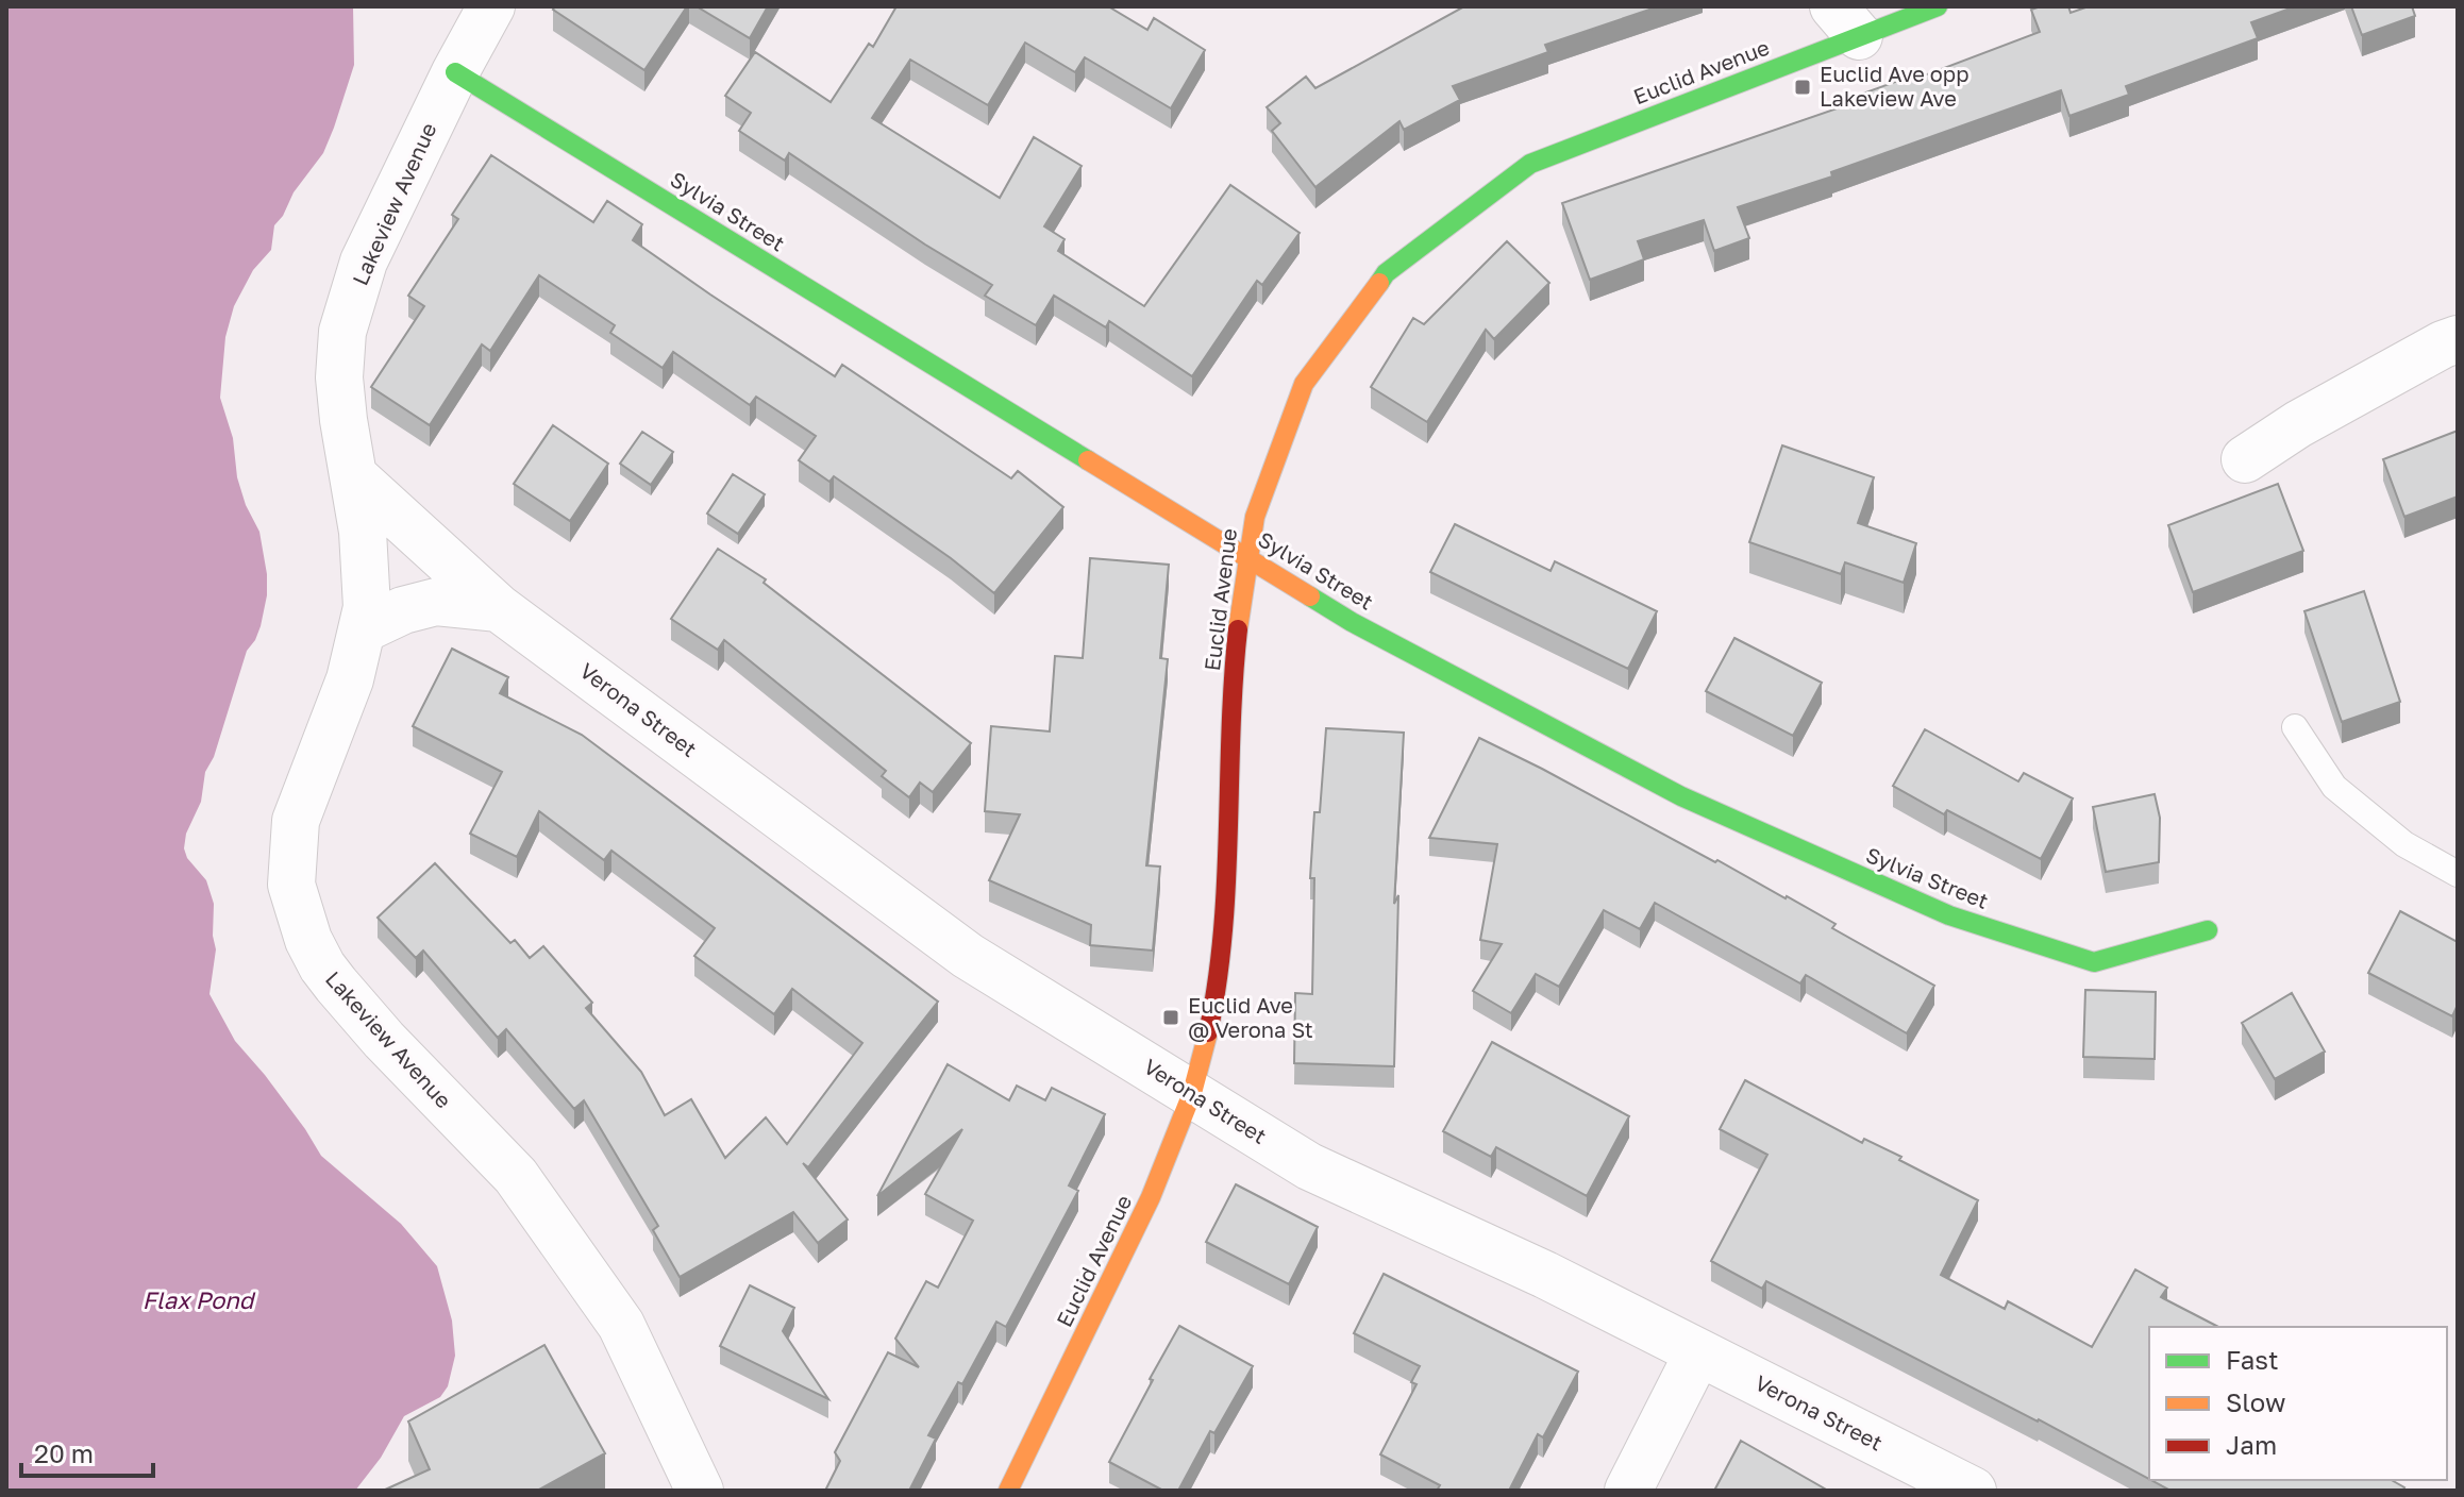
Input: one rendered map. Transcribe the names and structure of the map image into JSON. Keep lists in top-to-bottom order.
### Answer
{
  "streets": {
    "street": [
      "Euclid Avenue",
      "Lakeview Avenue",
      "Sylvia Street",
      "Verona Street"
    ]
  },
  "crossings": [
    ["Euclid Avenue", "Sylvia Street"],
    ["Euclid Avenue", "Verona Street"],
    ["Lakeview Avenue", "Sylvia Street"],
    ["Lakeview Avenue", "Verona Street"]
  ],
  "water": ["Flax Pond"],
  "places": {
    "transit": ["Euclid Ave opp Lakeview Ave", "Euclid Ave @ Verona St"]
  },
  "legend": ["Fast", "Slow", "Jam"],
  "scale_bar": "20 m"
}
